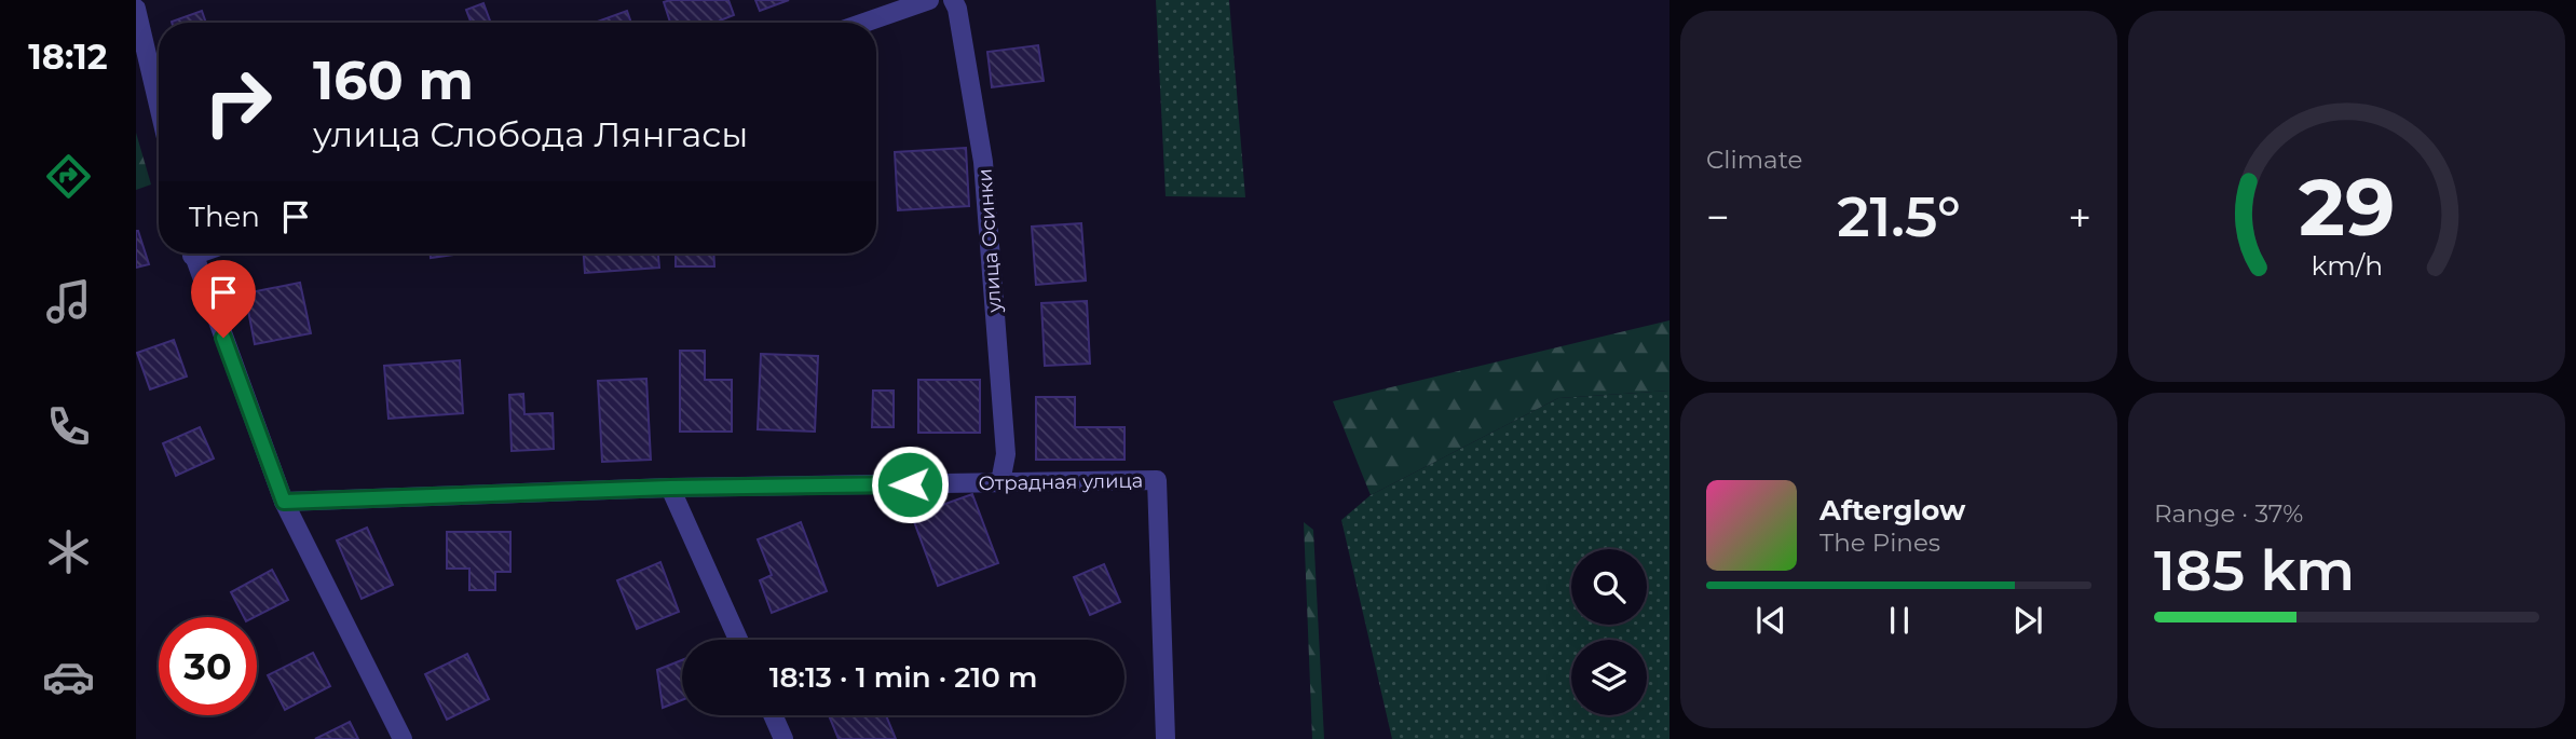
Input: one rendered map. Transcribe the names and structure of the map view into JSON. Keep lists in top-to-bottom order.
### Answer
{
  "streets": {
    "street": ["улица Осинки", "Отрадная улица"]
  },
  "crossings": [
    ["улица Осинки", "Отрадная улица"]
  ],
  "page": {
    "tabs": "18:12",
    "tile": [
      "Climate",
      ["Range · 37%", "185 km"]
    ],
    "turn": ["160 m", "улица Слобода Лянгасы"],
    "then": "Then",
    "heat": ["−", "21.5°", "+"],
    "song": ["Afterglow", "The Pines"],
    "limit": "30",
    "trip": "18:13 · 1 min · 210 m",
    "gauge": ["29", "km/h"]
  }
}
